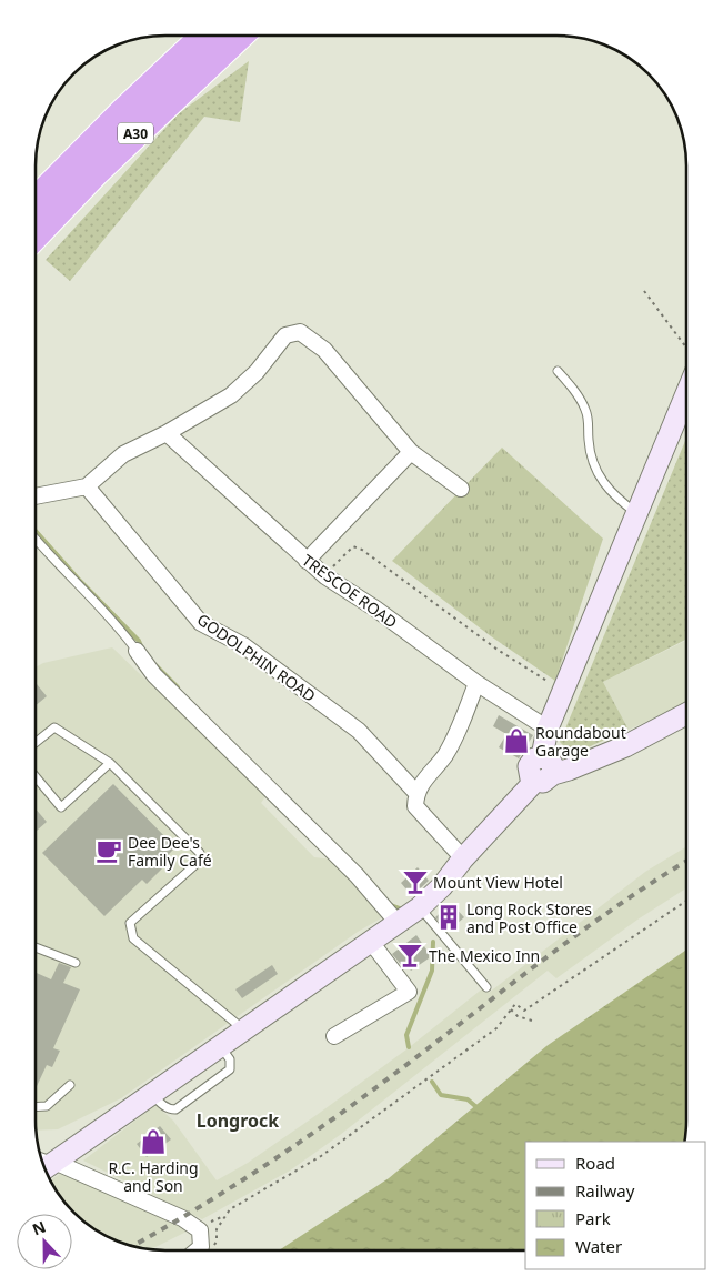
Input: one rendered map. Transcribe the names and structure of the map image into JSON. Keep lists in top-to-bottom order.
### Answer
{
  "streets": {
    "highway": ["A30"],
    "street": ["TRESCOE ROAD", "GODOLPHIN ROAD"]
  },
  "districts": ["Longrock"],
  "places": {
    "shop": ["Roundabout Garage", "R.C. Harding and Son"],
    "cafe": ["Dee Dee's Family Café"],
    "bar": ["Mount View Hotel", "The Mexico Inn"],
    "building": ["Long Rock Stores and Post Office"]
  },
  "legend": [
    "Road",
    "Railway",
    "Park",
    "Water"
  ],
  "north": "top"
}
